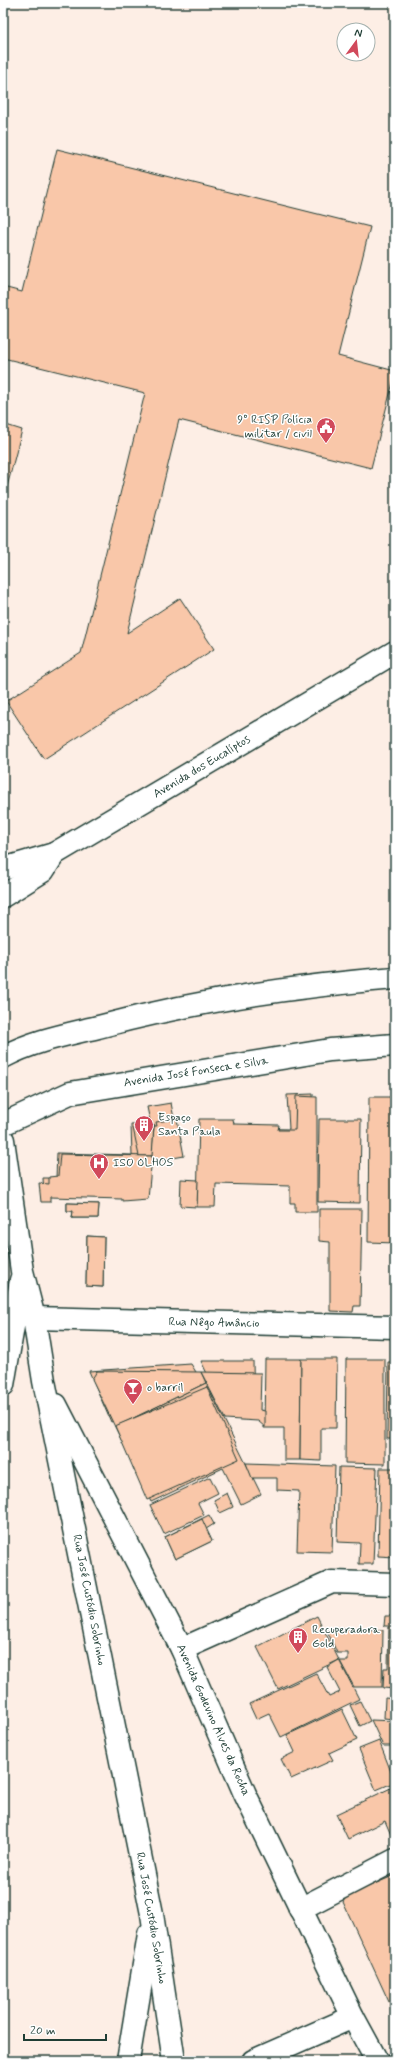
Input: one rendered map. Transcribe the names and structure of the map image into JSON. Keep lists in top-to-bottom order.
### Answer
{
  "streets": {
    "street": [
      "Avenida dos Eucalíptos",
      "Avenida José Fonseca e Silva",
      "Rua Nêgo Amâncio",
      "Rua José Custódio Sobrinho",
      "Avenida Godevino Alves da Rocha"
    ]
  },
  "crossings": [
    ["Rua Nêgo Amâncio", "Rua José Custódio Sobrinho"],
    ["Rua José Custódio Sobrinho", "Avenida Godevino Alves da Rocha"]
  ],
  "places": {
    "public building": ["9º RISP Polícia militar / civil"],
    "building": ["Espaço Santa Paula", "Recuperadora Gold"],
    "hospital": ["ISO OLHOS"],
    "bar": ["o barril"]
  },
  "scale_bar": "20 m",
  "north": "top"
}
